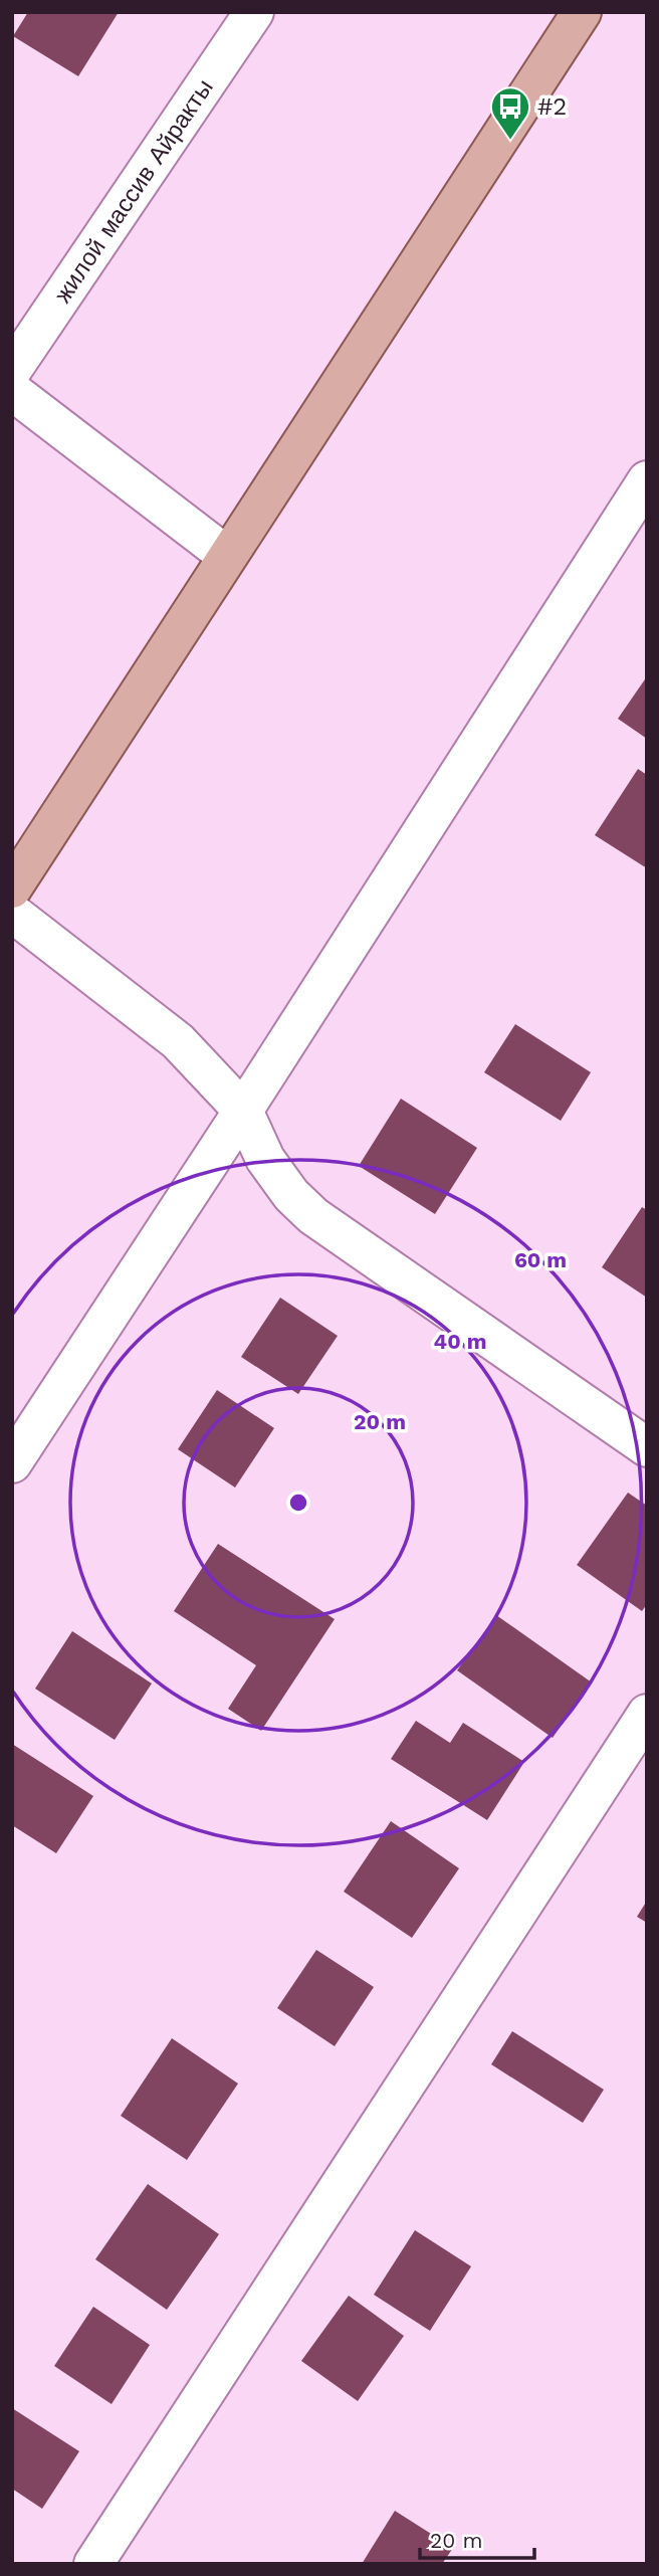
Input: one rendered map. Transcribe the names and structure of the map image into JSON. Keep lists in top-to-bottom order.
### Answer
{
  "streets": {
    "street": ["жилой массив Айракты"]
  },
  "places": {
    "bus stop": ["#2"]
  },
  "scale_bar": "20 m",
  "rings": ["60 m", "40 m", "20 m"]
}
